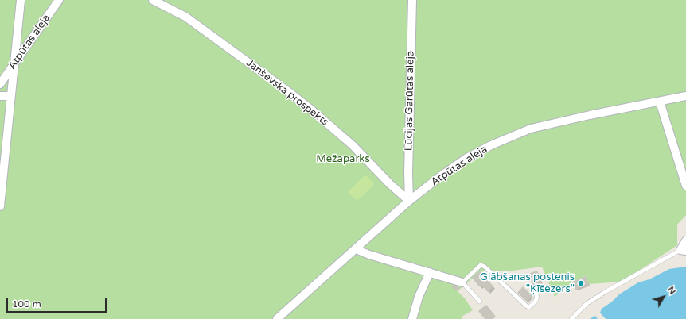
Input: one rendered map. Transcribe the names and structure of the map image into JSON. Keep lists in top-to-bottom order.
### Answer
{
  "streets": {
    "street": ["Atpūtas aleja", "Janševska prospekts", "Lūcijas Garūtas aleja"]
  },
  "crossings": [
    ["Atpūtas aleja", "Janševska prospekts"],
    ["Atpūtas aleja", "Lūcijas Garūtas aleja"],
    ["Janševska prospekts", "Lūcijas Garūtas aleja"]
  ],
  "parks": ["Mežaparks"],
  "places": ["Glābšanas postenis \"Ķīšezers\""],
  "scale_bar": "100 m",
  "north": "top right"
}
